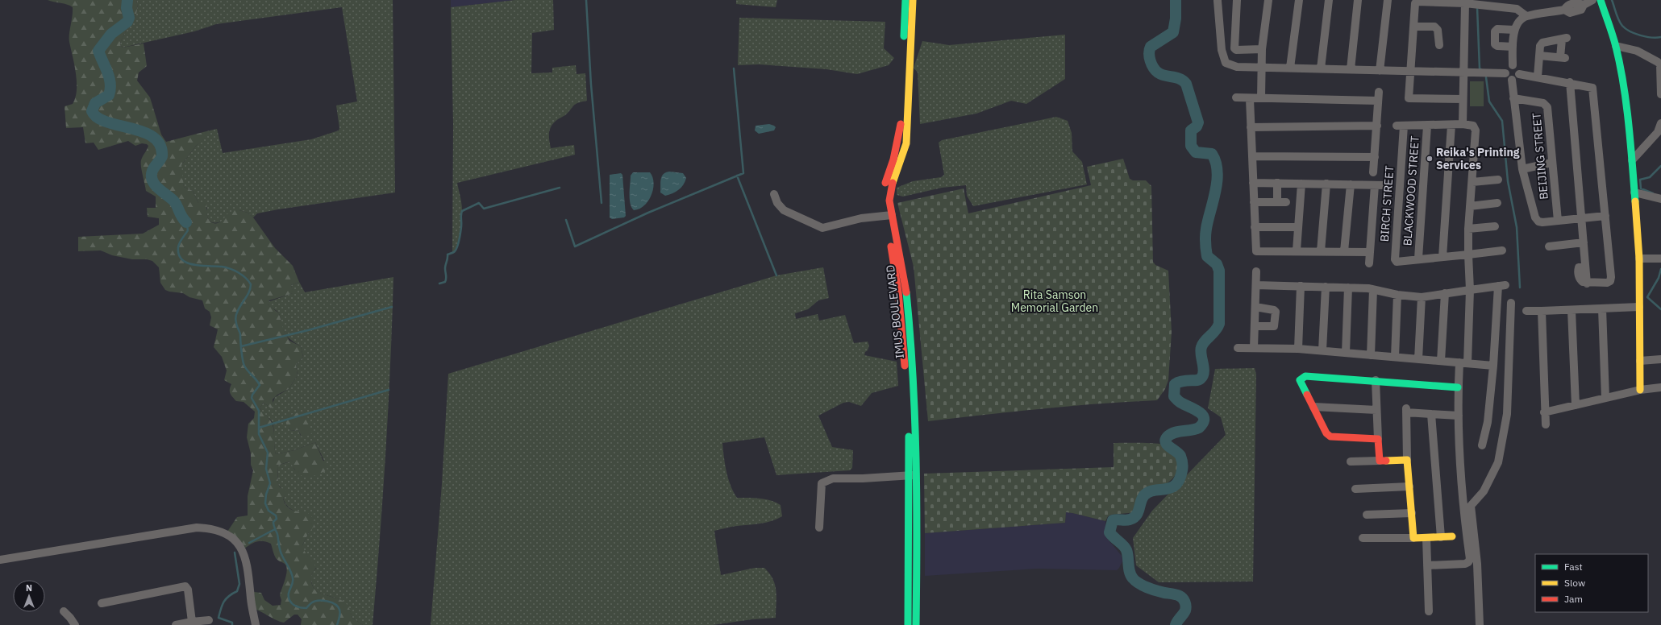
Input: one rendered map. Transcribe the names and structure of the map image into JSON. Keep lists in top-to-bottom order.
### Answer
{
  "streets": {
    "main road": ["IMUS BOULEVARD"],
    "street": ["BEIJING STREET", "BLACKWOOD STREET", "BIRCH STREET"]
  },
  "crossings": [
    ["BLACKWOOD STREET", "BIRCH STREET"]
  ],
  "parks": ["Rita Samson Memorial Garden"],
  "places": ["Reika's Printing Services"],
  "legend": ["Fast", "Slow", "Jam"],
  "north": "top"
}
